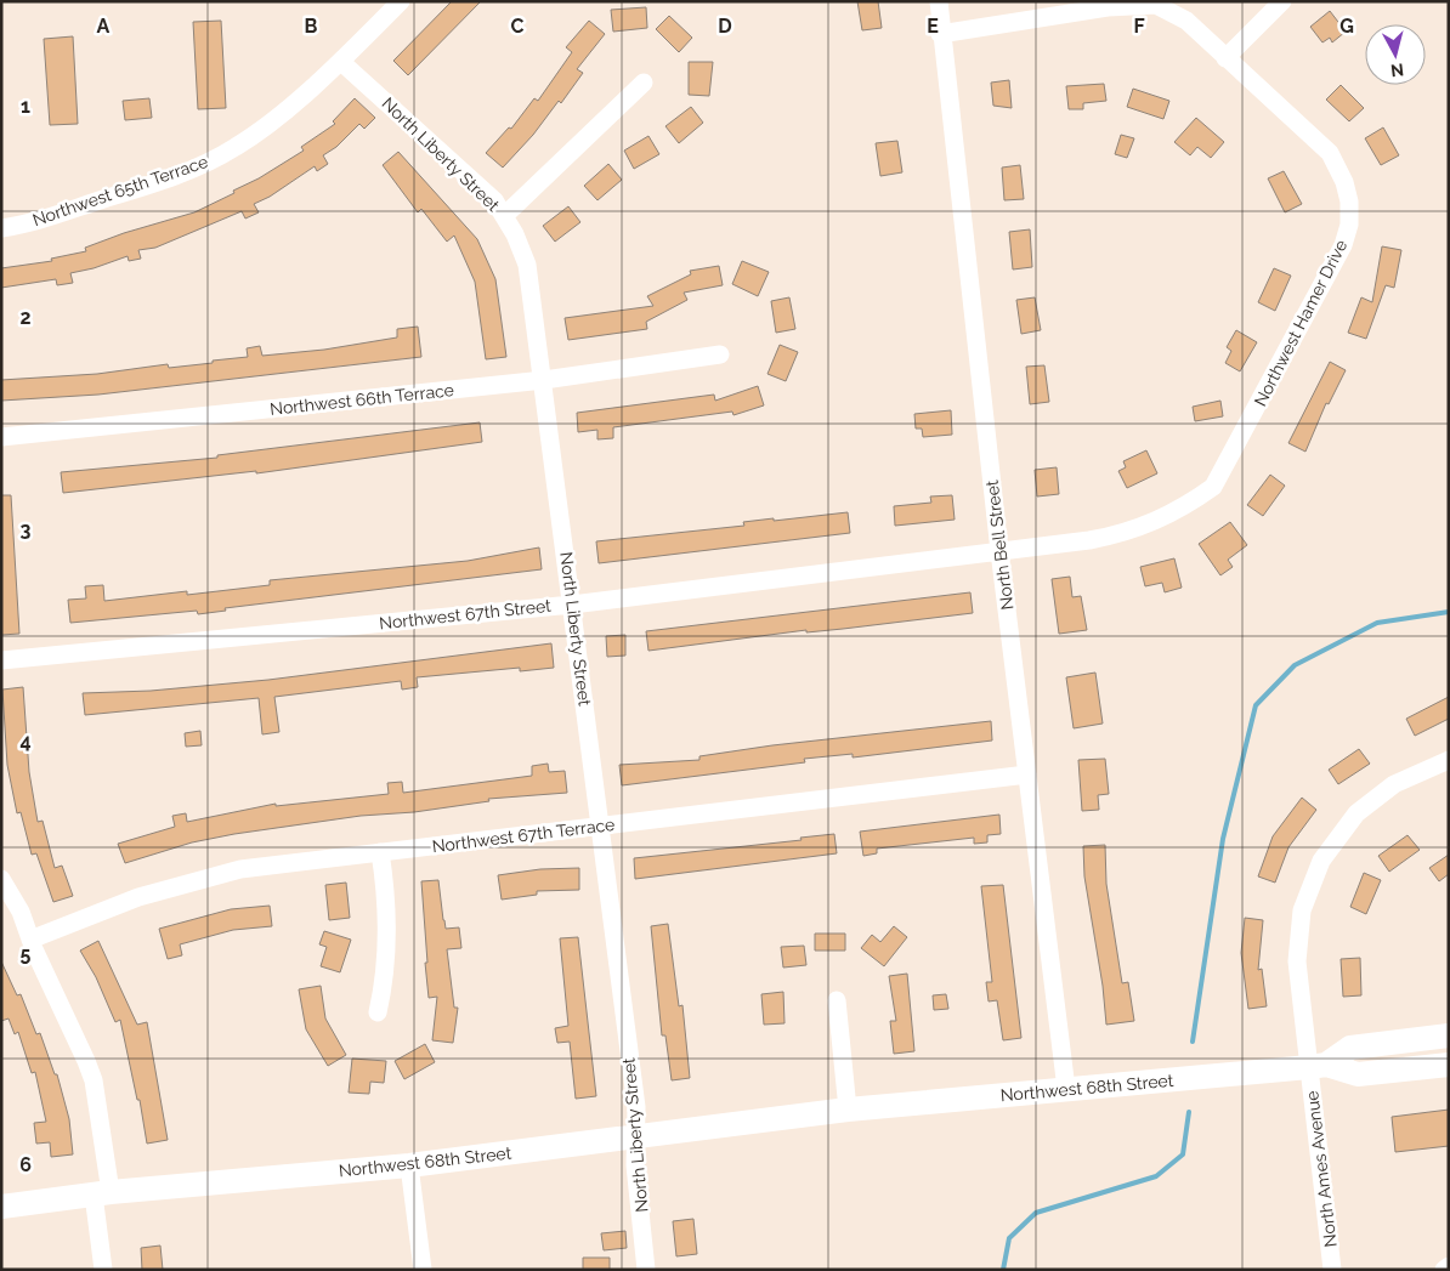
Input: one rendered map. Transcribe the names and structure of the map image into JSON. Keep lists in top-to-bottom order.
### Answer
{
  "streets": {
    "main road": ["Northwest 68th Street"],
    "street": [
      "North Liberty Street",
      "Northwest 65th Terrace",
      "Northwest Hamer Drive",
      "Northwest 66th Terrace",
      "North Bell Street",
      "Northwest 67th Street",
      "Northwest 67th Terrace",
      "North Ames Avenue"
    ]
  },
  "crossings": [
    ["North Liberty Street", "Northwest 65th Terrace"],
    ["North Liberty Street", "Northwest 66th Terrace"],
    ["North Liberty Street", "Northwest 67th Street"],
    ["North Liberty Street", "Northwest 67th Terrace"],
    ["North Liberty Street", "Northwest 68th Street"],
    ["Northwest Hamer Drive", "North Bell Street"],
    ["Northwest Hamer Drive", "Northwest 67th Street"],
    ["North Bell Street", "Northwest 67th Street"],
    ["North Bell Street", "Northwest 67th Terrace"],
    ["North Bell Street", "Northwest 68th Street"],
    ["Northwest 68th Street", "North Ames Avenue"]
  ],
  "north": "bottom",
  "grid": {
    "columns": [
      "A",
      "B",
      "C",
      "D",
      "E",
      "F",
      "G"
    ],
    "rows": [
      "1",
      "2",
      "3",
      "4",
      "5",
      "6"
    ]
  }
}
